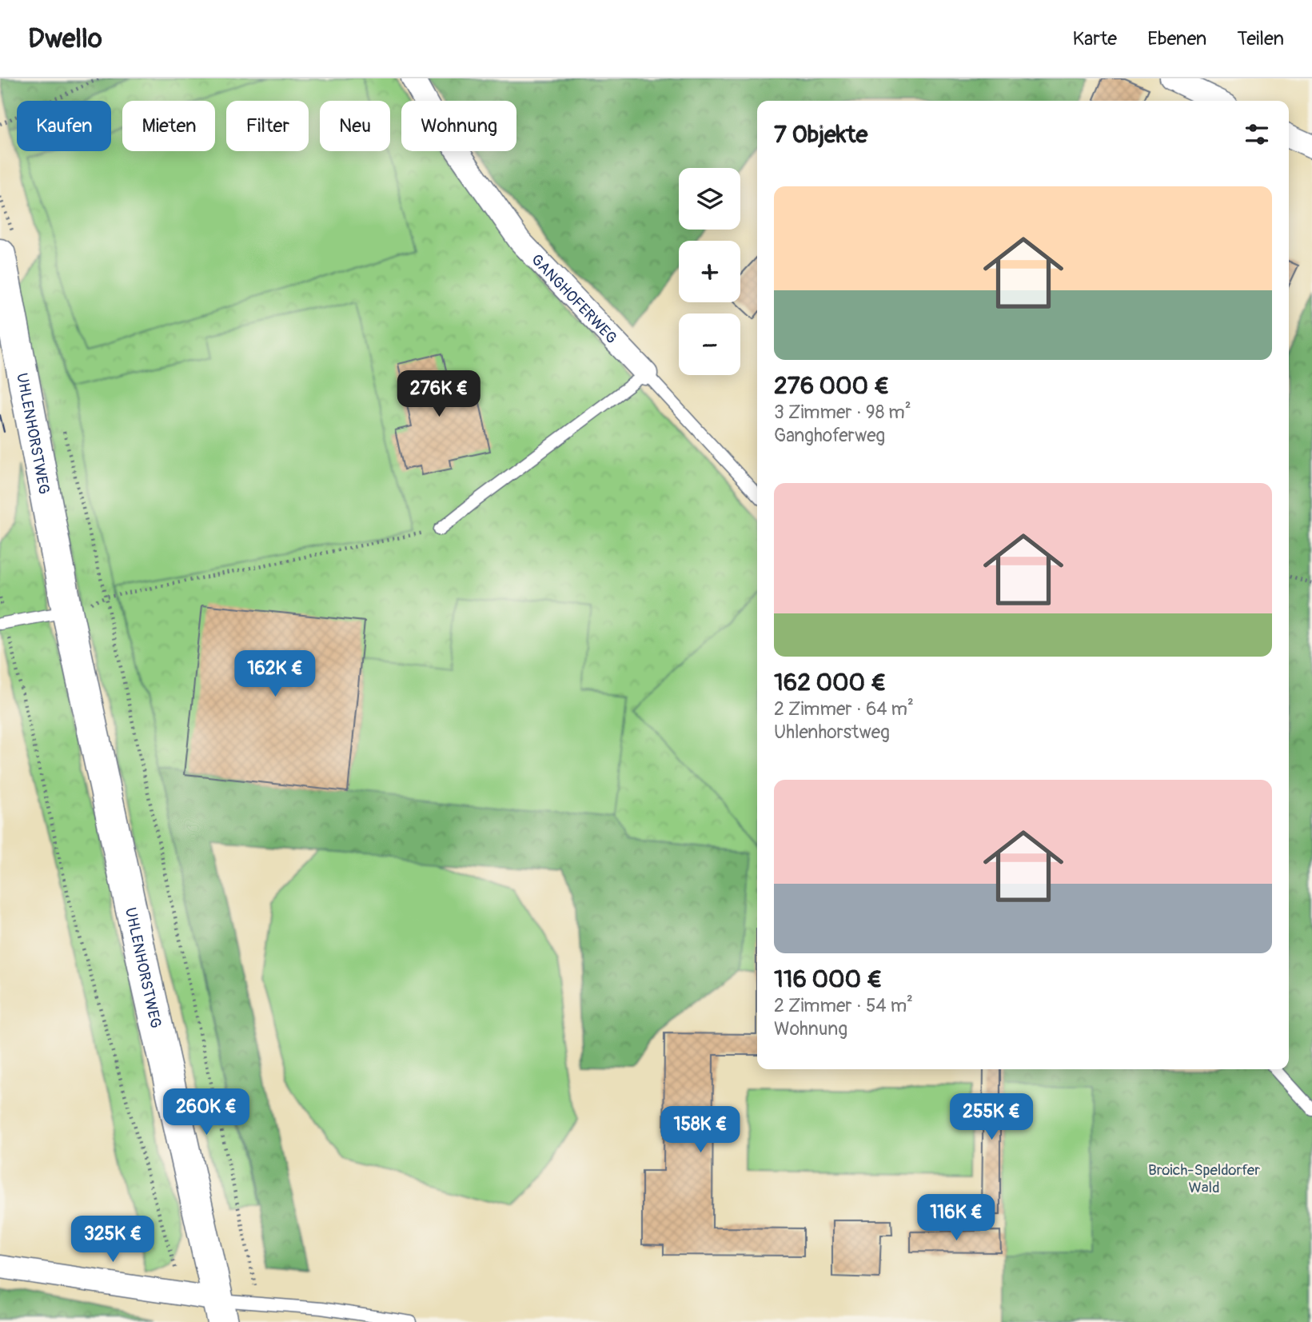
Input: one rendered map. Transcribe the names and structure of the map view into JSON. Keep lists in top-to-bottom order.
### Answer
{
  "streets": {
    "main road": ["UHLENHORSTWEG"],
    "street": ["GANGHOFERWEG"]
  },
  "parks": ["Broich-Speldorfer Wald"],
  "page": {
    "header": "Dwello",
    "nav": ["Karte", "Ebenen", "Teilen"],
    "chip": [
      "Kaufen",
      "Mieten",
      "Filter",
      "Neu",
      "Wohnung"
    ],
    "heading": "7 Objekte",
    "map_buttons": ["+", "−"],
    "list": [
      {
        "name": "276 000 €",
        "note": "3 Zimmer · 98 m² · Ganghoferweg"
      },
      {
        "name": "162 000 €",
        "note": "2 Zimmer · 64 m² · Uhlenhorstweg"
      },
      {
        "name": "116 000 €",
        "note": "2 Zimmer · 54 m² · Wohnung"
      }
    ],
    "price": [
      "276K €",
      "162K €",
      "260K €",
      "255K €",
      "158K €",
      "116K €",
      "325K €"
    ]
  }
}
